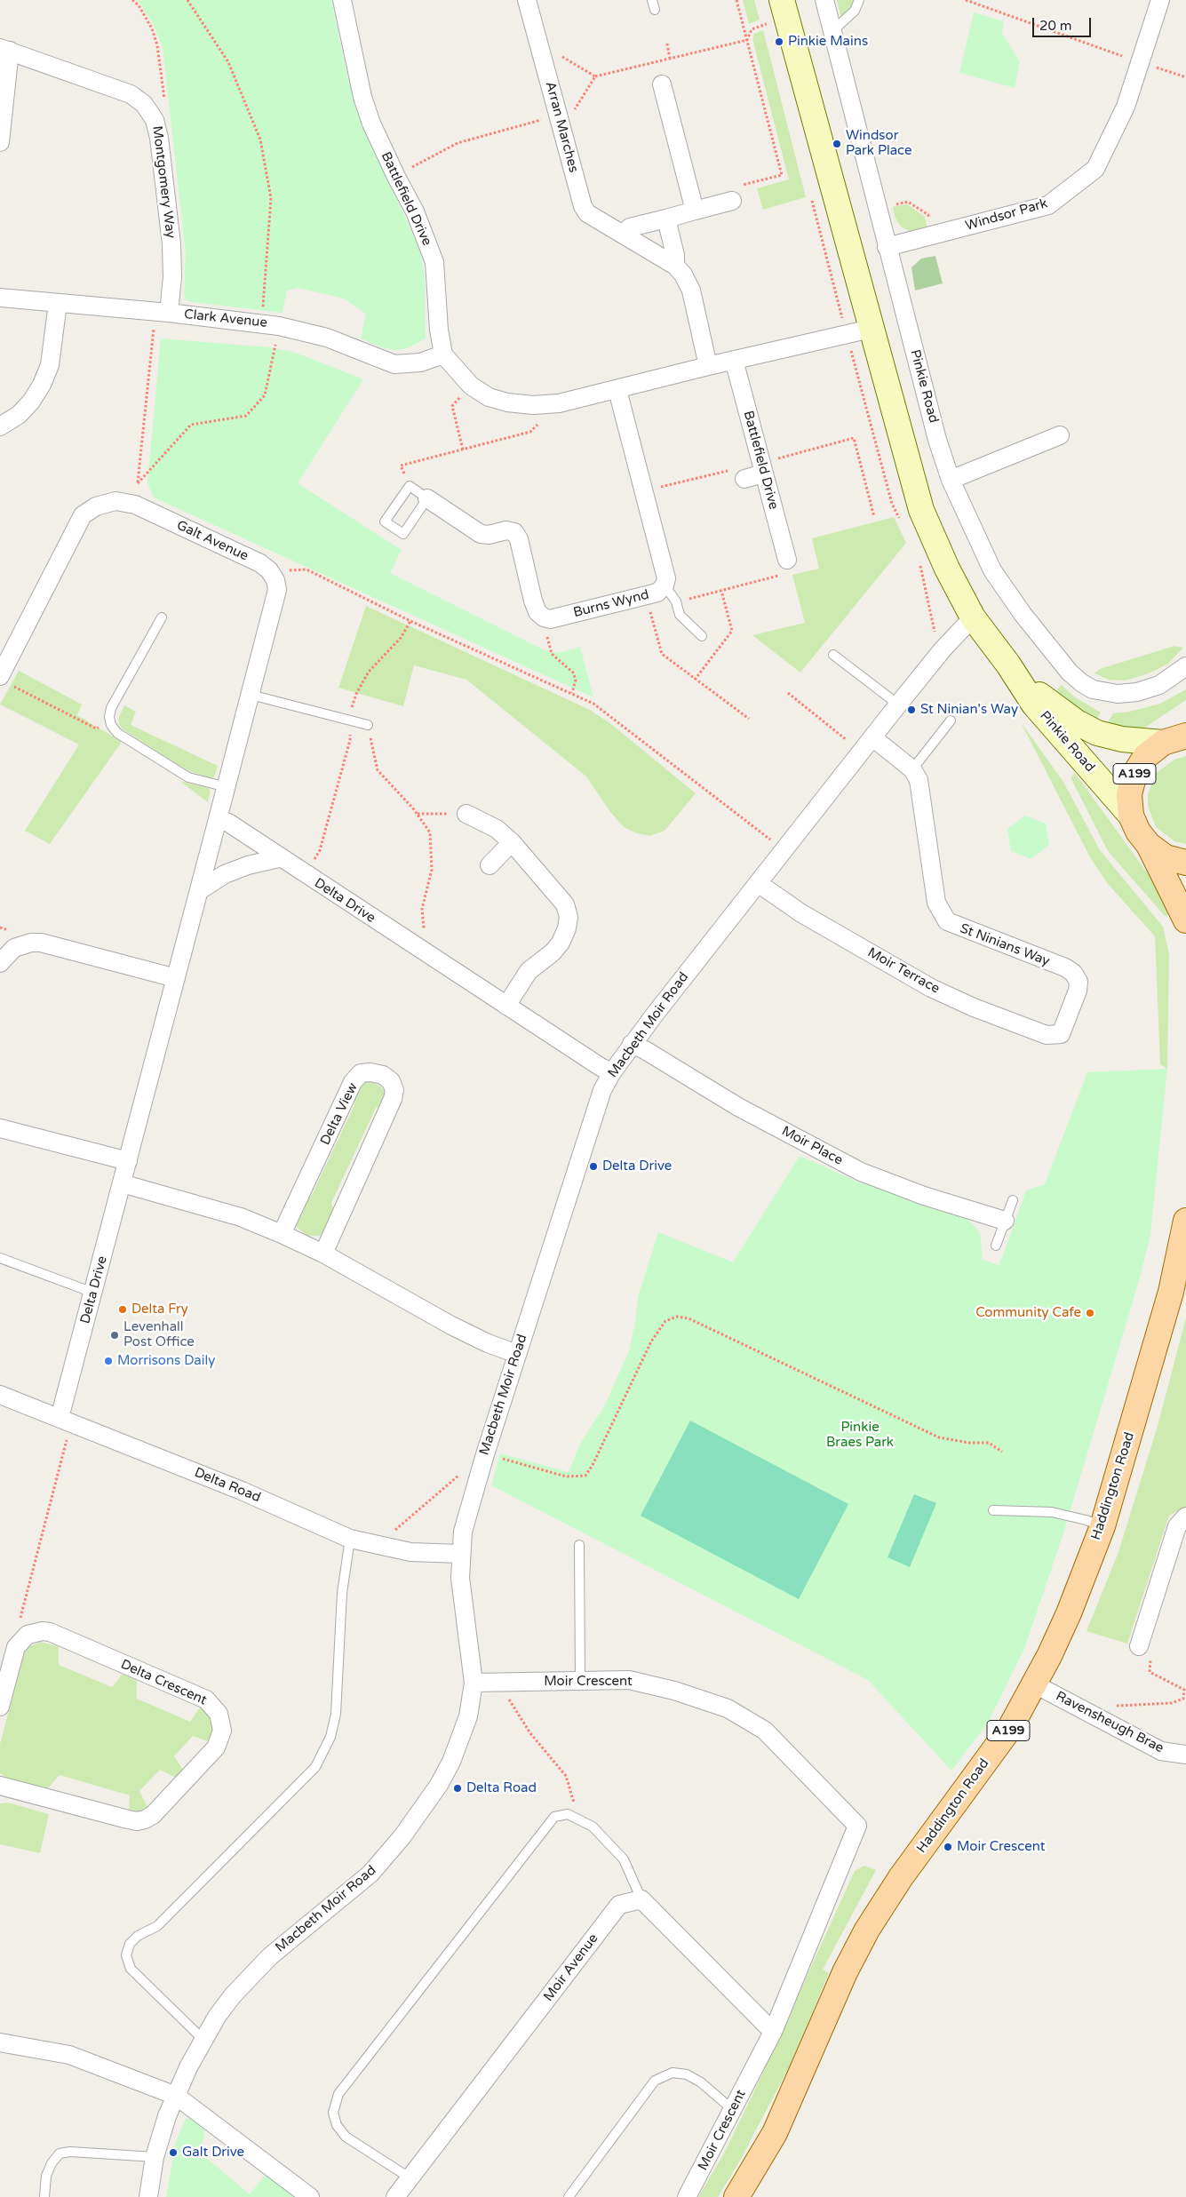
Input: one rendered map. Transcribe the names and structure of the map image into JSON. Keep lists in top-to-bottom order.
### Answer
{
  "streets": {
    "main road": ["Pinkie Road", "A199", "Haddington Road"],
    "street": [
      "Arran Marches",
      "Montgomery Way",
      "Battlefield Drive",
      "Windsor Park",
      "Clark Avenue",
      "Galt Avenue",
      "Burns Wynd",
      "Delta Drive",
      "St Ninians Way",
      "Moir Terrace",
      "Macbeth Moir Road",
      "Delta View",
      "Moir Place",
      "Delta Road",
      "Moir Crescent",
      "Delta Crescent",
      "Ravensheugh Brae",
      "Moir Avenue"
    ]
  },
  "crossings": [
    ["Montgomery Way", "Clark Avenue"],
    ["Battlefield Drive", "Clark Avenue"],
    ["Windsor Park", "Pinkie Road"],
    ["Pinkie Road", "A199"],
    ["Pinkie Road", "Macbeth Moir Road"],
    ["Delta Drive", "Macbeth Moir Road"],
    ["Delta Drive", "Delta Road"],
    ["St Ninians Way", "Moir Terrace"],
    ["Moir Terrace", "Macbeth Moir Road"],
    ["Macbeth Moir Road", "Moir Place"],
    ["Macbeth Moir Road", "Delta Road"],
    ["Macbeth Moir Road", "Moir Crescent"],
    ["Haddington Road", "Ravensheugh Brae"]
  ],
  "parks": ["Pinkie Braes Park"],
  "places": [
    "Pinkie Mains",
    "Windsor Park Place",
    "St Ninian's Way",
    "Delta Drive",
    "Delta Fry",
    "Community Cafe",
    "Levenhall Post Office",
    "Morrisons Daily",
    "Delta Road",
    "Moir Crescent",
    "Galt Drive"
  ],
  "scale_bar": "20 m"
}
